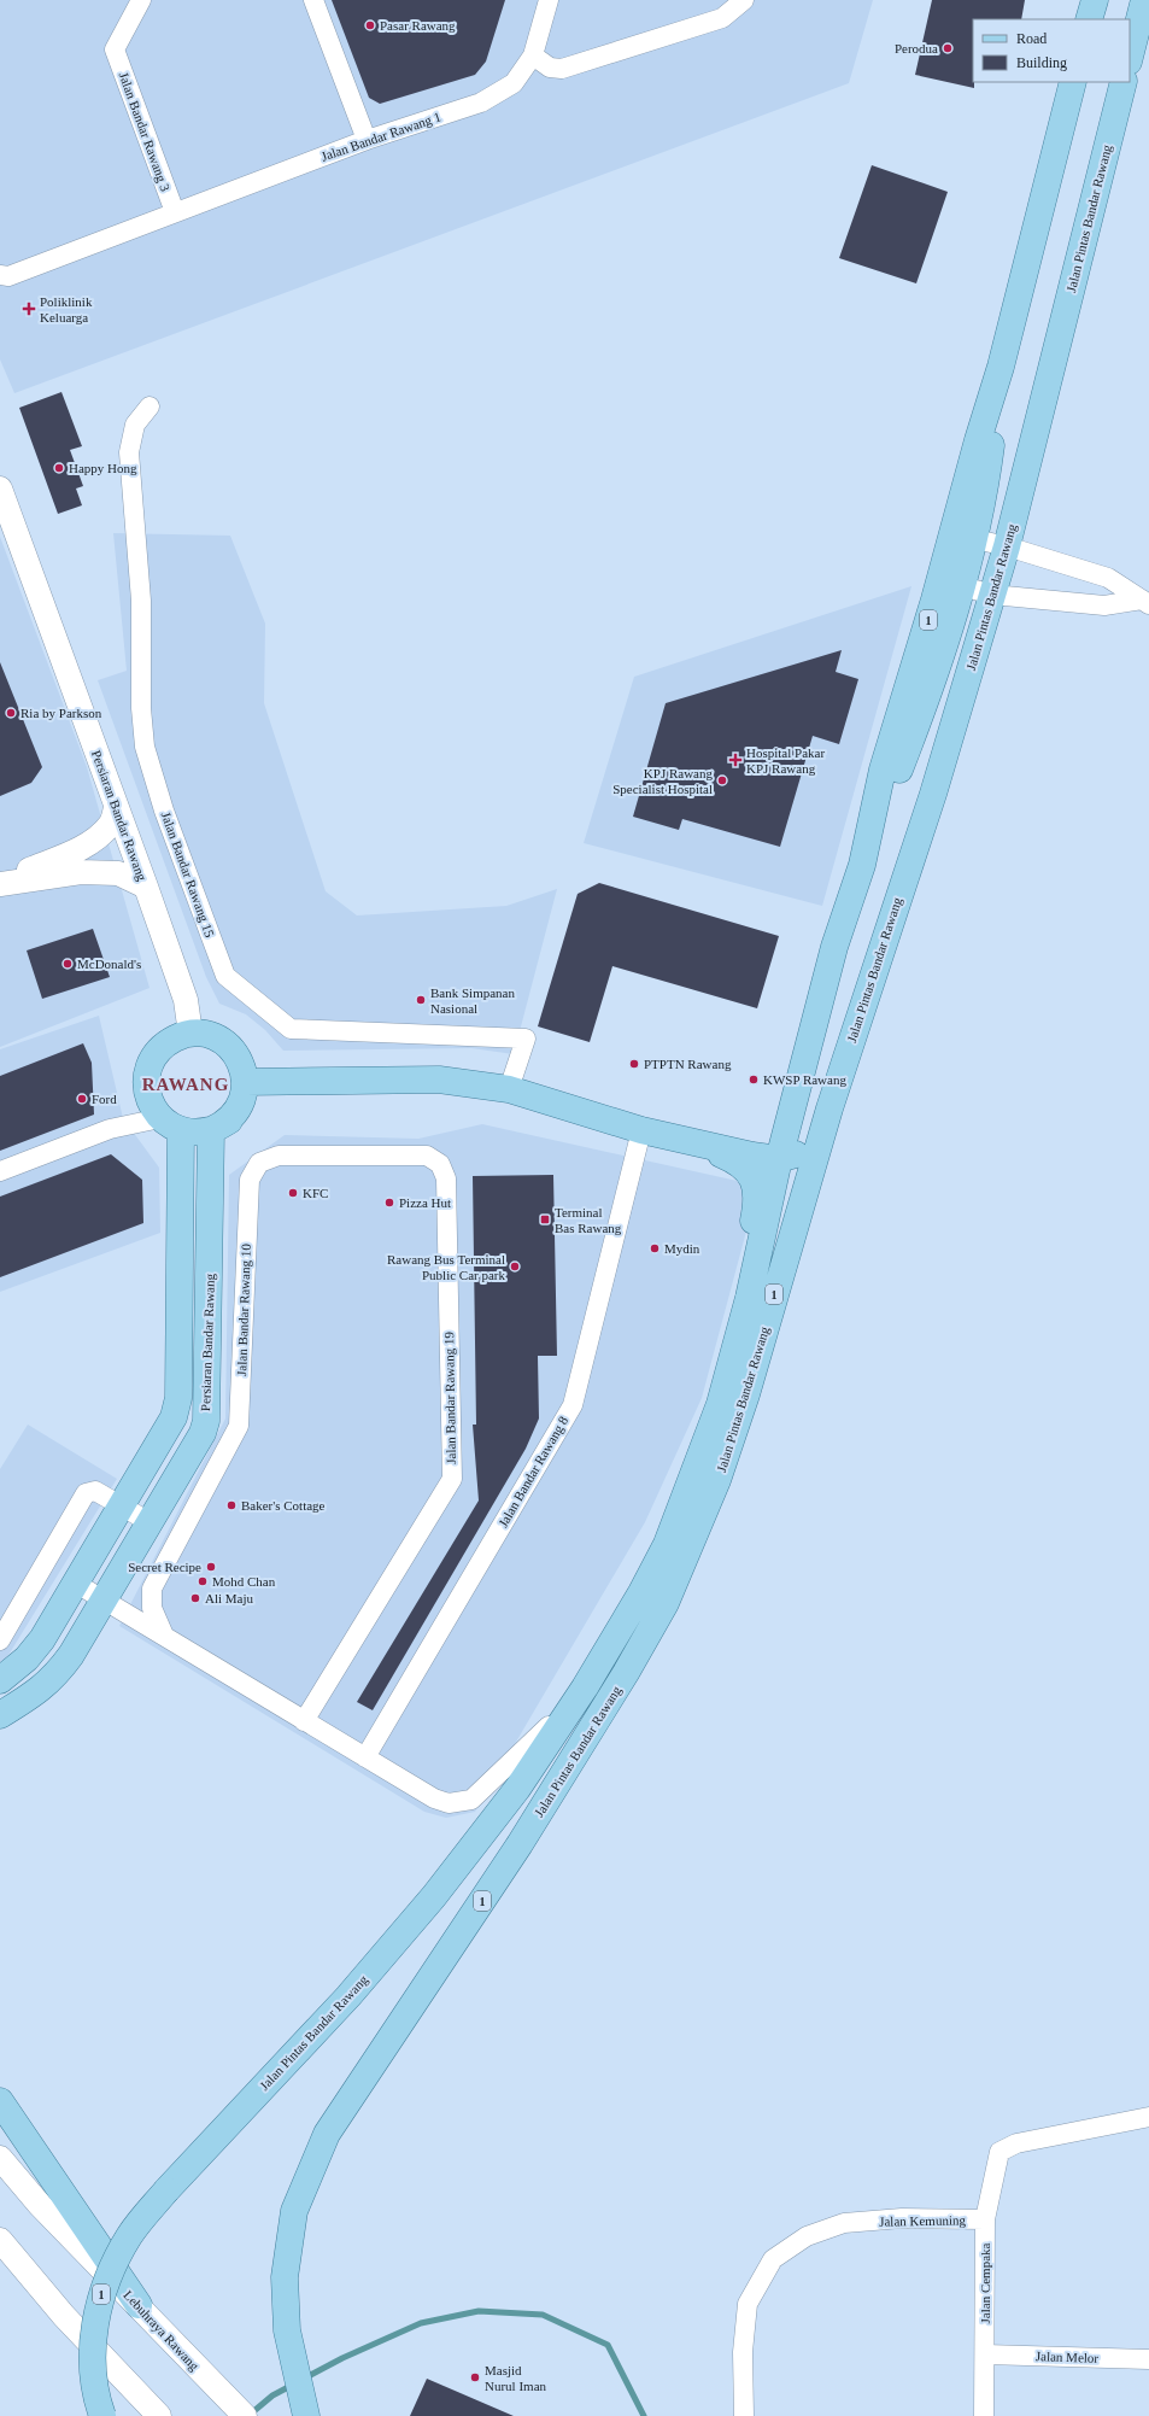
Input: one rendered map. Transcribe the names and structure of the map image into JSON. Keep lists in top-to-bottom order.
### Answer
{
  "streets": {
    "main road": ["Jalan Pintas Bandar Rawang", "1", "Persiaran Bandar Rawang"],
    "street": [
      "Jalan Bandar Rawang 3",
      "Jalan Bandar Rawang 1",
      "Jalan Bandar Rawang 15",
      "Jalan Bandar Rawang 10",
      "Jalan Bandar Rawang 19",
      "Jalan Bandar Rawang 8",
      "Jalan Kemuning",
      "Jalan Cempaka",
      "Lebuhraya Rawang",
      "Jalan Melor"
    ]
  },
  "crossings": [
    ["Jalan Bandar Rawang 3", "Jalan Bandar Rawang 1"],
    ["Jalan Bandar Rawang 10", "Jalan Bandar Rawang 19"],
    ["Jalan Kemuning", "Jalan Cempaka"],
    ["Jalan Cempaka", "Jalan Melor"]
  ],
  "districts": ["RAWANG"],
  "places": {
    "other": [
      "Pasar Rawang",
      "Perodua",
      "Happy Hong",
      "Ria by Parkson",
      "KPJ Rawang Specialist Hospital",
      "McDonald's",
      "Bank Simpanan Nasional",
      "PTPTN Rawang",
      "KWSP Rawang",
      "Ford",
      "KFC",
      "Pizza Hut",
      "Mydin",
      "Rawang Bus Terminal Public Car park",
      "Baker's Cottage",
      "Secret Recipe",
      "Mohd Chan",
      "Ali Maju",
      "Masjid Nurul Iman"
    ],
    "health": ["Poliklinik Keluarga", "Hospital Pakar KPJ Rawang"],
    "transit": ["Terminal Bas Rawang"]
  },
  "legend": ["Road", "Building"]
}
